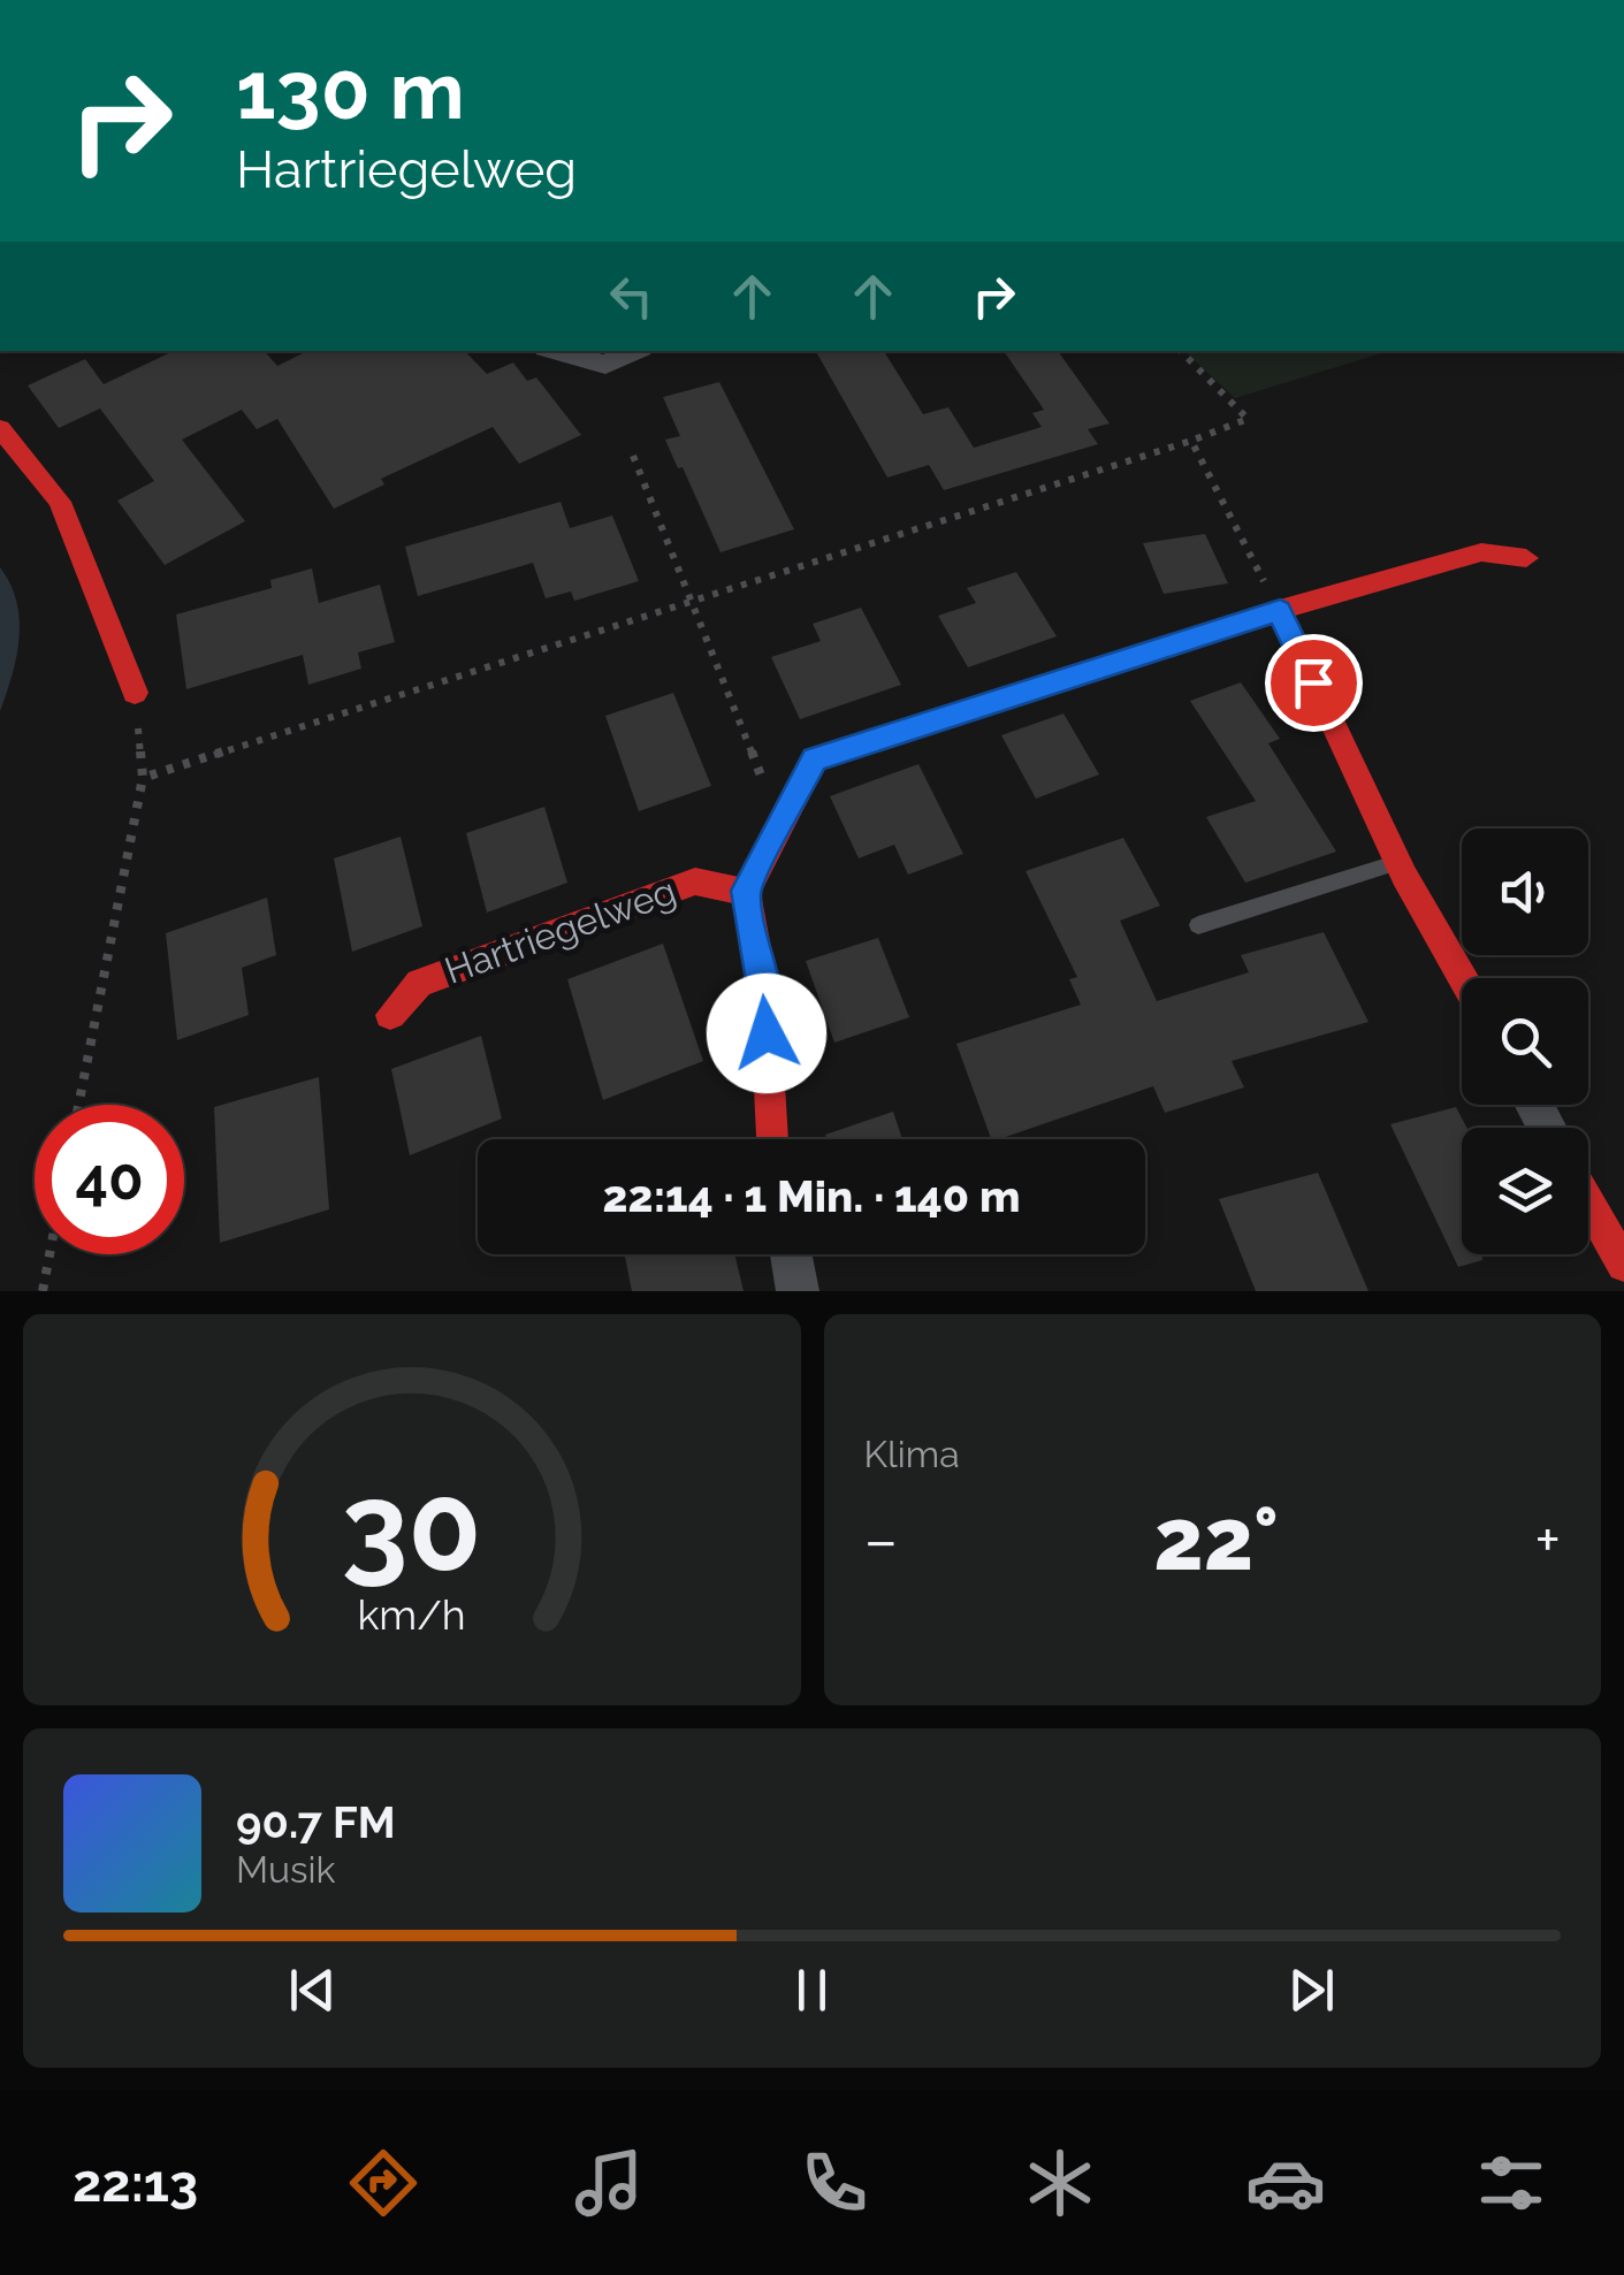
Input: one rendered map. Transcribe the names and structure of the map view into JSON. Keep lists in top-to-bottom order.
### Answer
{
  "streets": {
    "street": ["Hartriegelweg"]
  },
  "page": {
    "turn": ["130 m", "Hartriegelweg"],
    "limit": "40",
    "trip": "22:14 · 1 Min. · 140 m",
    "tile": "Klima",
    "heat": ["−", "22°", "+"],
    "song": ["90.7 FM", "Musik"],
    "tabs": "22:13",
    "gauge": ["30", "km/h"]
  }
}
